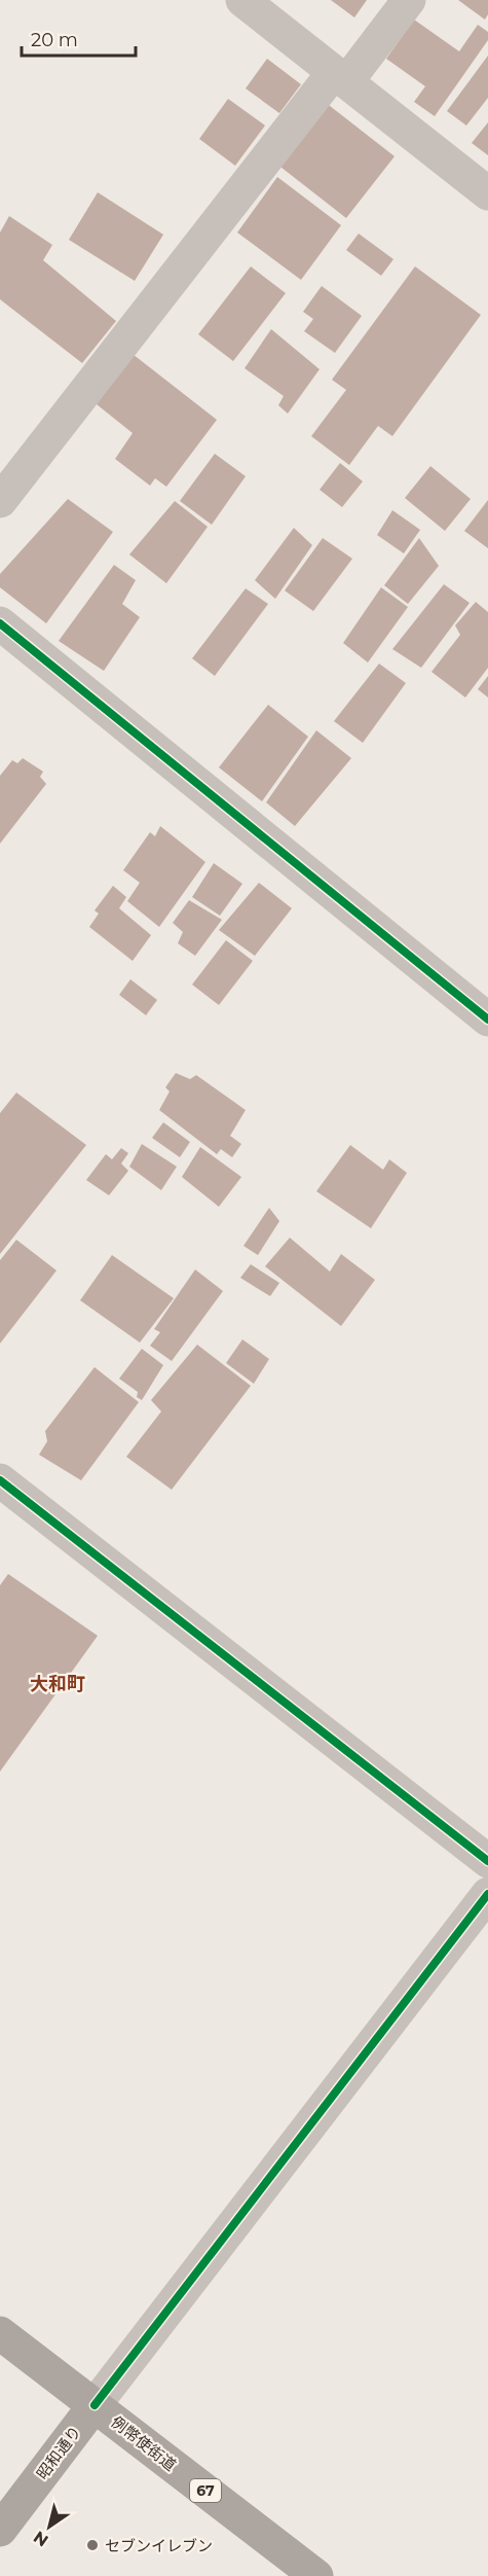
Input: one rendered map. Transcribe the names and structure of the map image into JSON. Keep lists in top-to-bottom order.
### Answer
{
  "streets": {
    "main road": ["例幣使街道", "昭和通り", "67"]
  },
  "crossings": [
    ["例幣使街道", "昭和通り"]
  ],
  "districts": ["大和町"],
  "places": ["セブンイレブン"],
  "scale_bar": "20 m",
  "north": "bottom left"
}
